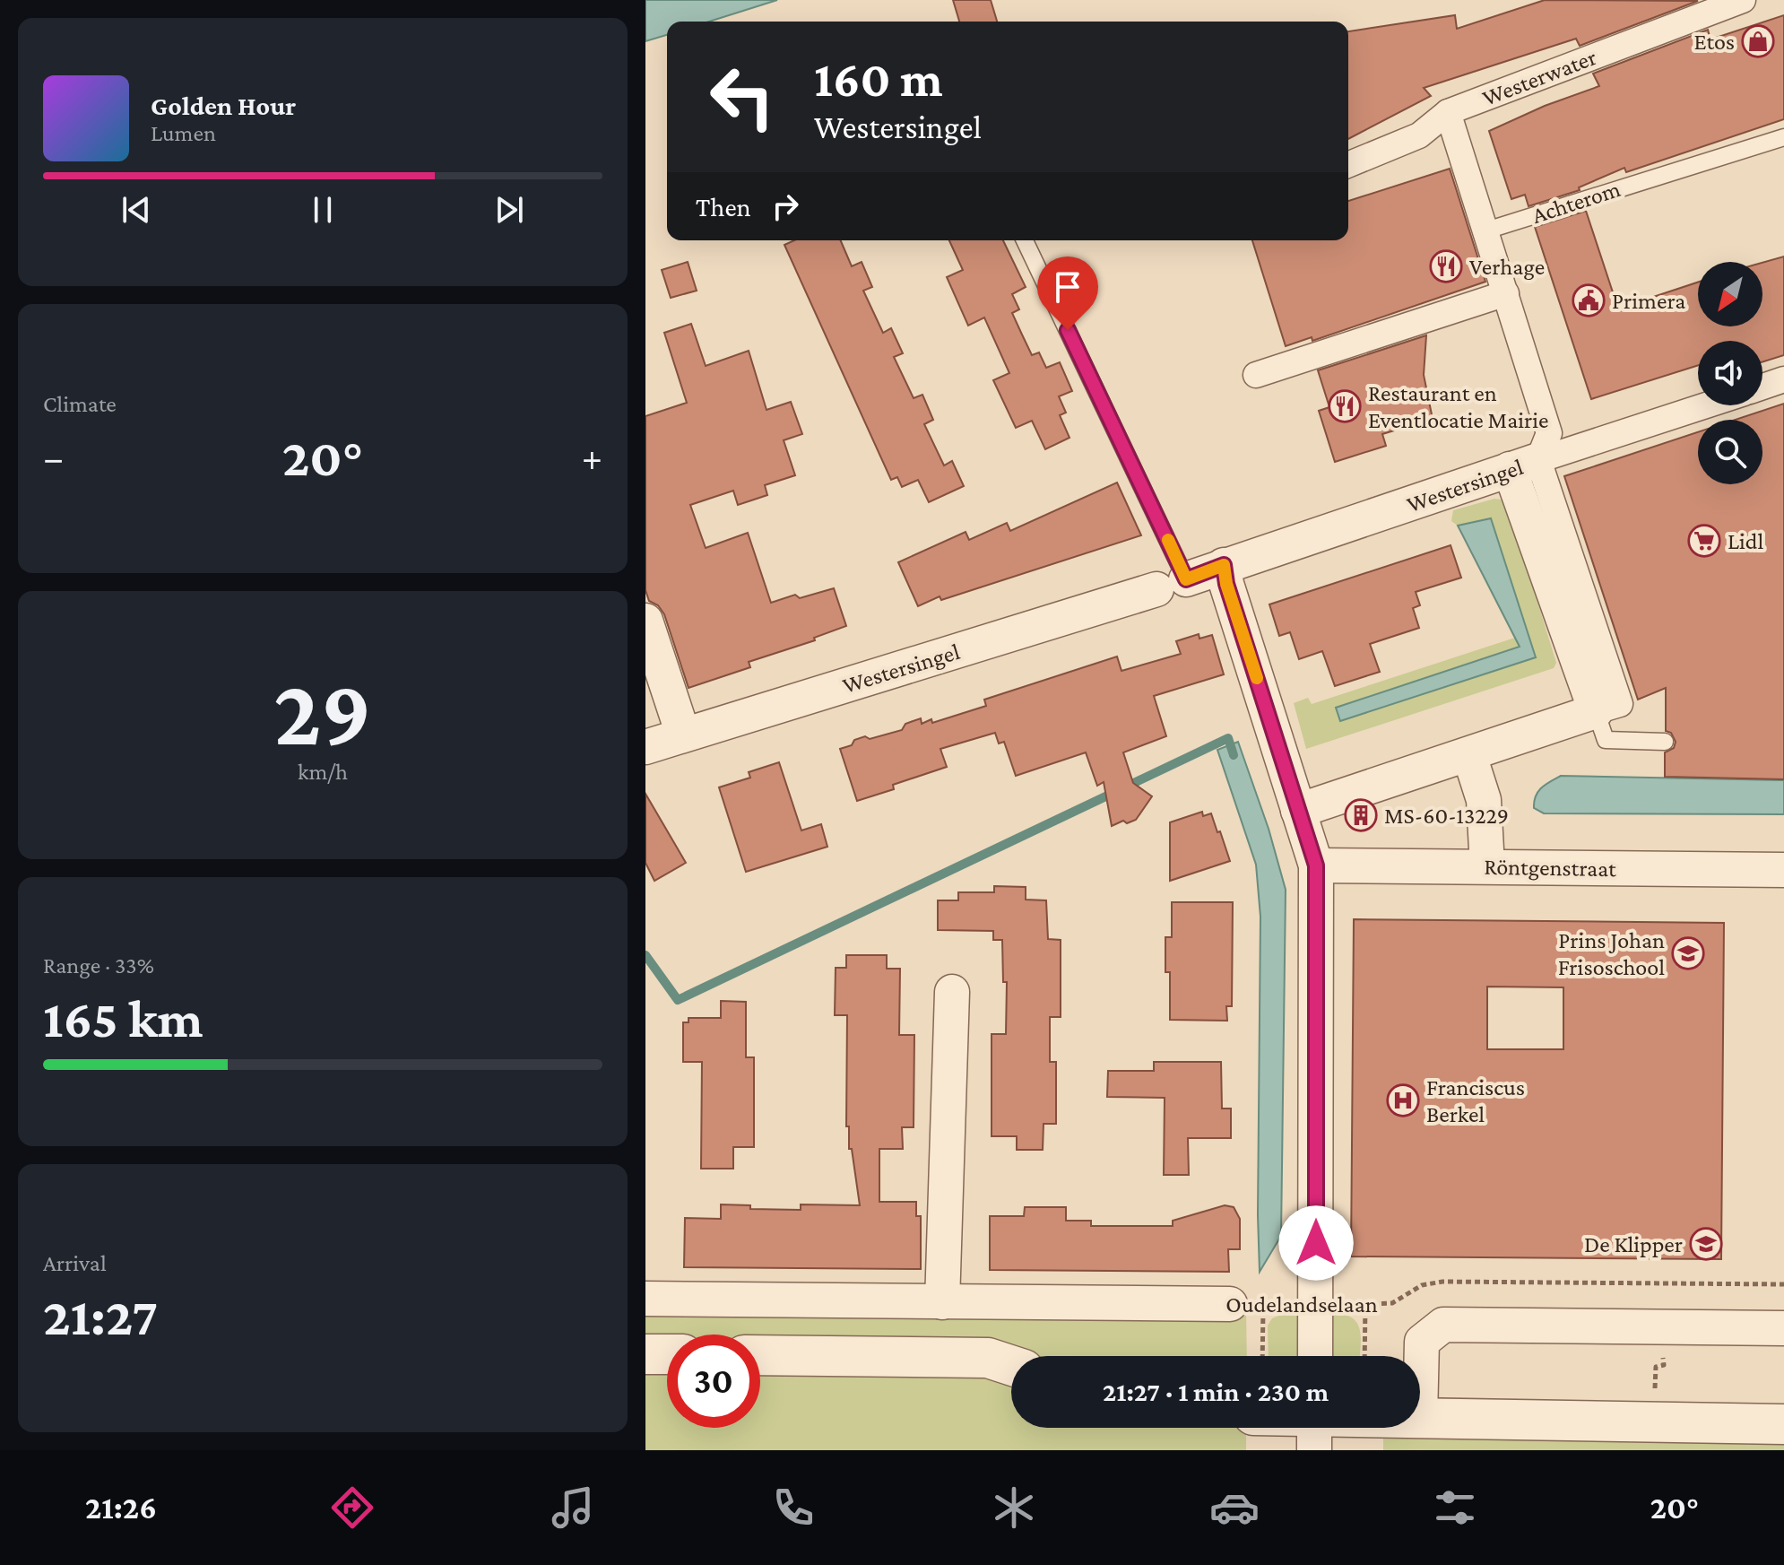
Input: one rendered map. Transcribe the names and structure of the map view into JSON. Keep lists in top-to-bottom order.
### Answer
{
  "streets": {
    "street": [
      "Westerwater",
      "Westersingel",
      "Röntgenstraat",
      "Oudelandselaan"
    ],
    "lane": ["Achterom"]
  },
  "places": {
    "shop": ["Etos"],
    "restaurant": ["Verhage", "Restaurant en Eventlocatie Mairie"],
    "public building": ["Primera"],
    "supermarket": ["Lidl"],
    "building": ["MS-60-13229"],
    "school or university": ["Prins Johan Frisoschool", "De Klipper"],
    "hospital": ["Franciscus Berkel"]
  },
  "north": "bottom left",
  "page": {
    "turn": ["160 m", "Westersingel"],
    "song": ["Golden Hour", "Lumen"],
    "then": "Then",
    "tile": [
      "Climate",
      ["29", "km/h"],
      ["Range · 33%", "165 km"],
      ["Arrival", "21:27"]
    ],
    "heat": ["−", "20°", "+"],
    "limit": "30",
    "trip": "21:27 · 1 min · 230 m",
    "tabs": ["21:26", "20°"]
  }
}
